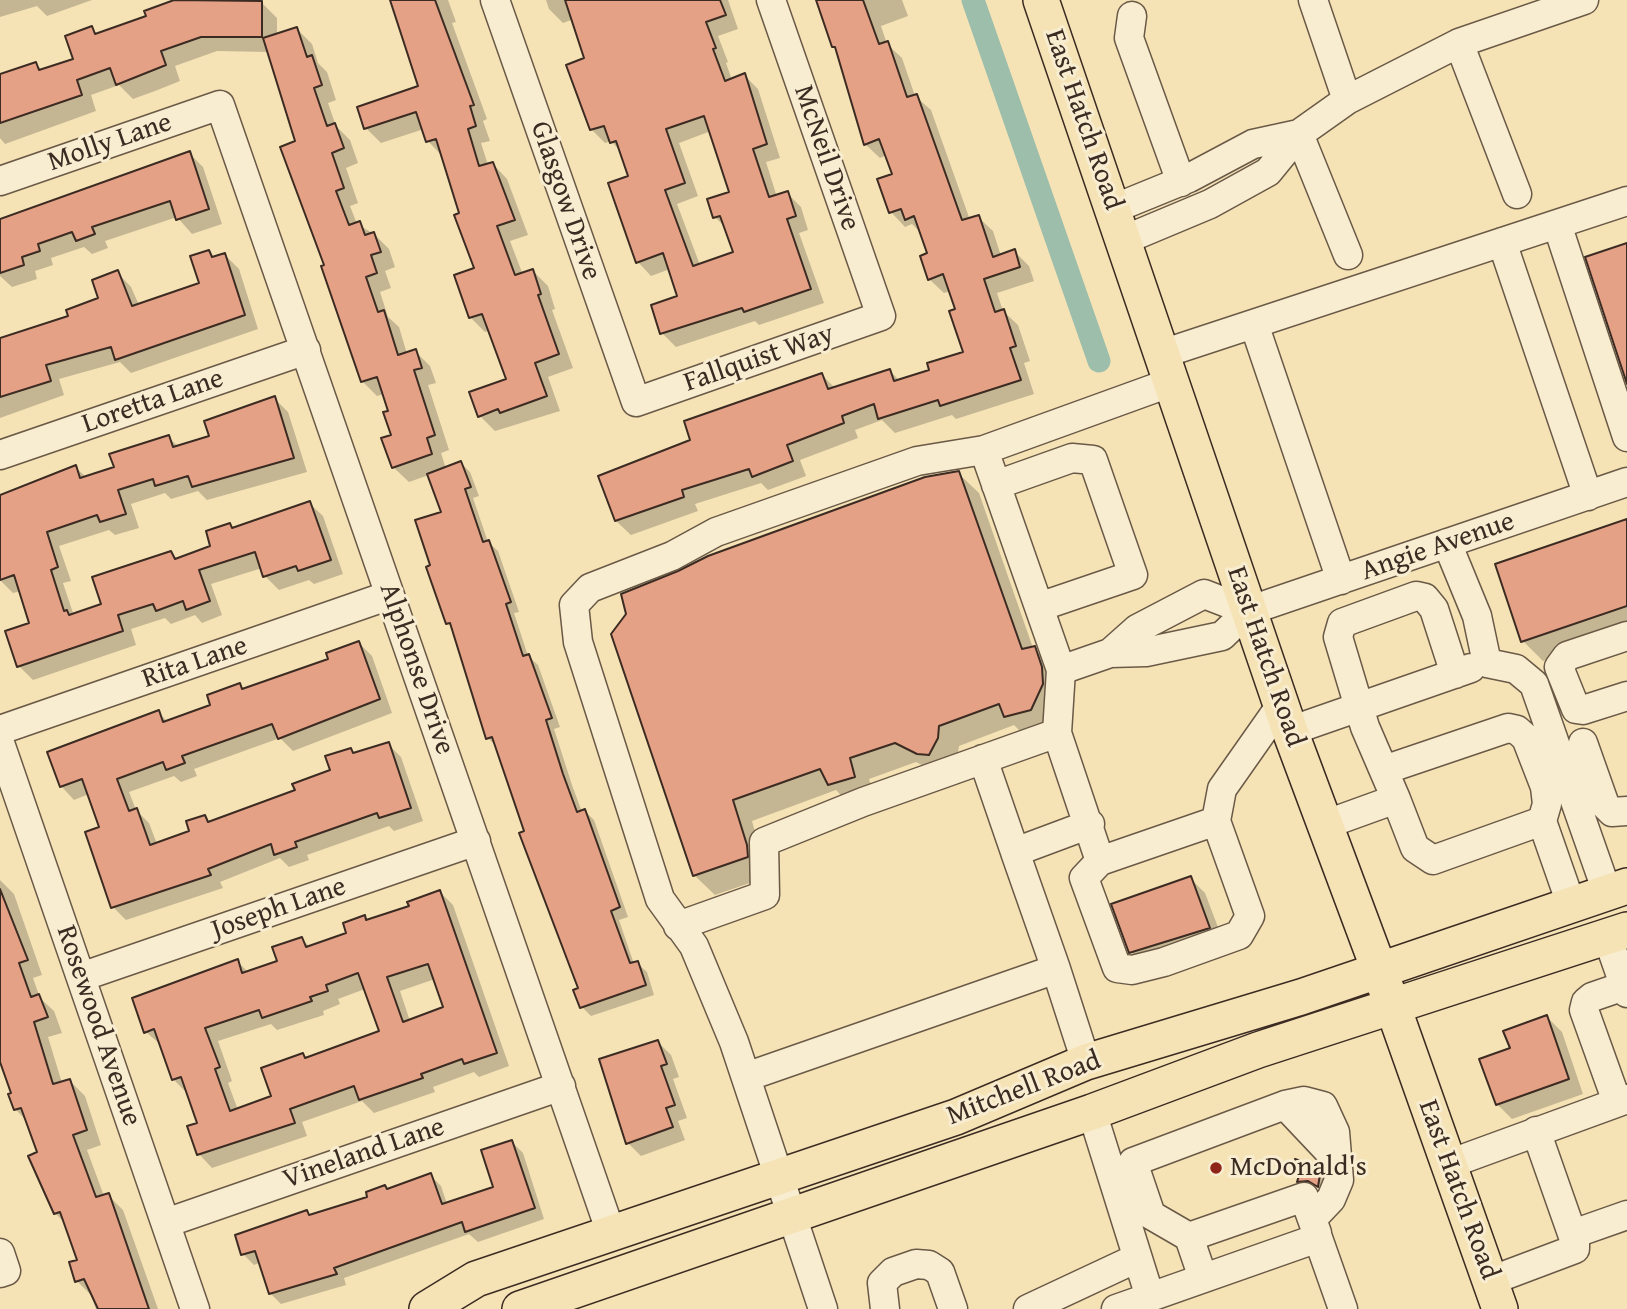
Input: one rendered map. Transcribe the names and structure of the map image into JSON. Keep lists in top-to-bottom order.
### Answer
{
  "streets": {
    "main road": ["East Hatch Road", "Mitchell Road"],
    "street": [
      "Molly Lane",
      "McNeil Drive",
      "Glasgow Drive",
      "Fallquist Way",
      "Loretta Lane",
      "Angie Avenue",
      "Rita Lane",
      "Alphonse Drive",
      "Joseph Lane",
      "Rosewood Avenue",
      "Vineland Lane"
    ]
  },
  "crossings": [
    ["East Hatch Road", "Angie Avenue"],
    ["East Hatch Road", "Mitchell Road"],
    ["Molly Lane", "Alphonse Drive"],
    ["McNeil Drive", "Fallquist Way"],
    ["Glasgow Drive", "Fallquist Way"],
    ["Loretta Lane", "Alphonse Drive"],
    ["Rita Lane", "Alphonse Drive"],
    ["Alphonse Drive", "Joseph Lane"],
    ["Alphonse Drive", "Mitchell Road"],
    ["Alphonse Drive", "Vineland Lane"],
    ["Joseph Lane", "Rosewood Avenue"],
    ["Rosewood Avenue", "Vineland Lane"]
  ],
  "places": ["McDonald's"]
}
